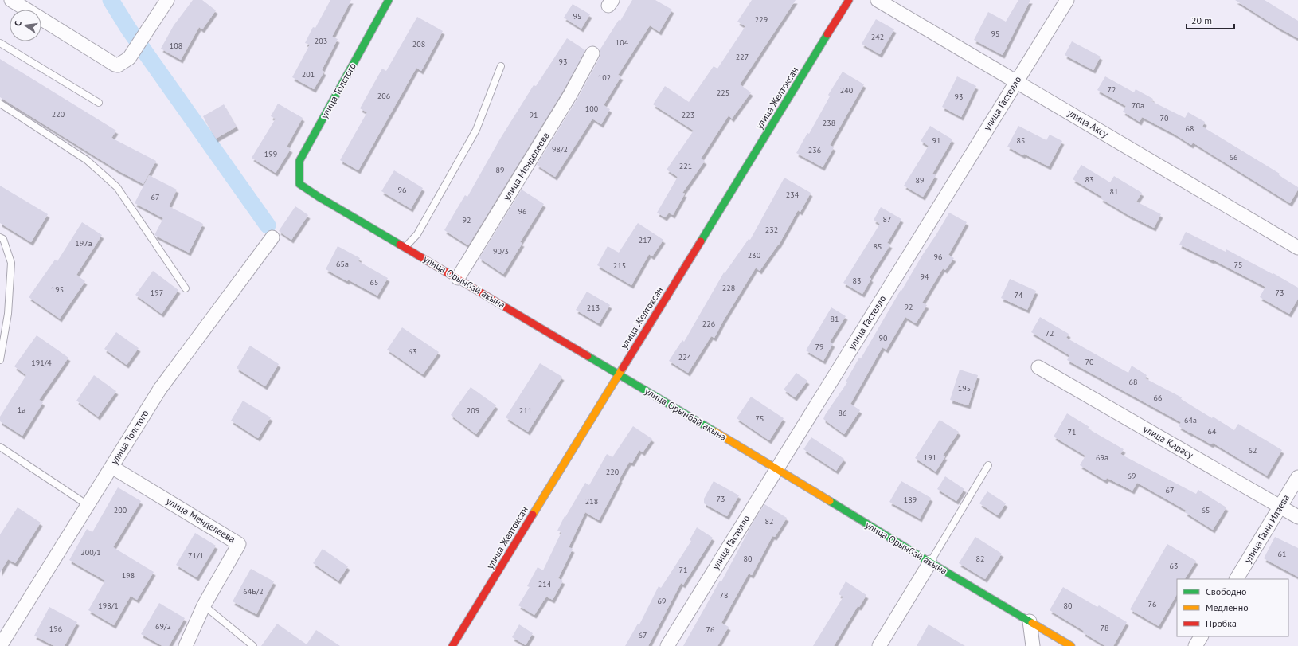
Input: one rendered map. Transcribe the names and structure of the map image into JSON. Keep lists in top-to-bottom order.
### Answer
{
  "streets": {
    "street": [
      "улица Толстого",
      "улица Желтоксан",
      "улица Гастелло",
      "улица Аксу",
      "улица Менделеева",
      "улица Орынбай акына",
      "улица Карасу",
      "улица Гани Иляева"
    ]
  },
  "crossings": [
    ["улица Толстого", "улица Менделеева"],
    ["улица Толстого", "улица Орынбай акына"],
    ["улица Желтоксан", "улица Орынбай акына"],
    ["улица Гастелло", "улица Аксу"],
    ["улица Гастелло", "улица Орынбай акына"],
    ["улица Менделеева", "улица Орынбай акына"],
    ["улица Карасу", "улица Гани Иляева"]
  ],
  "house_numbers": [
    "95",
    "229",
    "95",
    "242",
    "203",
    "104",
    "208",
    "108",
    "227",
    "93",
    "201",
    "102",
    "72",
    "240",
    "225",
    "206",
    "93",
    "70а",
    "100",
    "220",
    "91",
    "223",
    "70",
    "238",
    "68",
    "91",
    "85",
    "98/2",
    "236",
    "199",
    "66",
    "221",
    "89",
    "83",
    "89",
    "96",
    "81",
    "234",
    "67",
    "96",
    "87",
    "92",
    "232",
    "217",
    "197а",
    "85",
    "90/3",
    "230",
    "96",
    "65а",
    "75",
    "215",
    "94",
    "83",
    "65",
    "228",
    "195",
    "197",
    "73",
    "74",
    "92",
    "213",
    "81",
    "226",
    "72",
    "90",
    "79",
    "63",
    "224",
    "70",
    "191/4",
    "68",
    "195",
    "66",
    "1а",
    "209",
    "211",
    "86",
    "75",
    "64а",
    "64",
    "71",
    "62",
    "191",
    "69а",
    "220",
    "69",
    "67",
    "73",
    "189",
    "218",
    "200",
    "65",
    "82",
    "200/1",
    "61",
    "71/1",
    "80",
    "82",
    "63",
    "71",
    "198",
    "214",
    "64Б/2",
    "78",
    "69",
    "76",
    "198/1",
    "80",
    "69/2",
    "78",
    "196",
    "76",
    "67"
  ],
  "legend": ["Свободно", "Медленно", "Пробка"],
  "scale_bar": "20 m",
  "north": "left"
}
